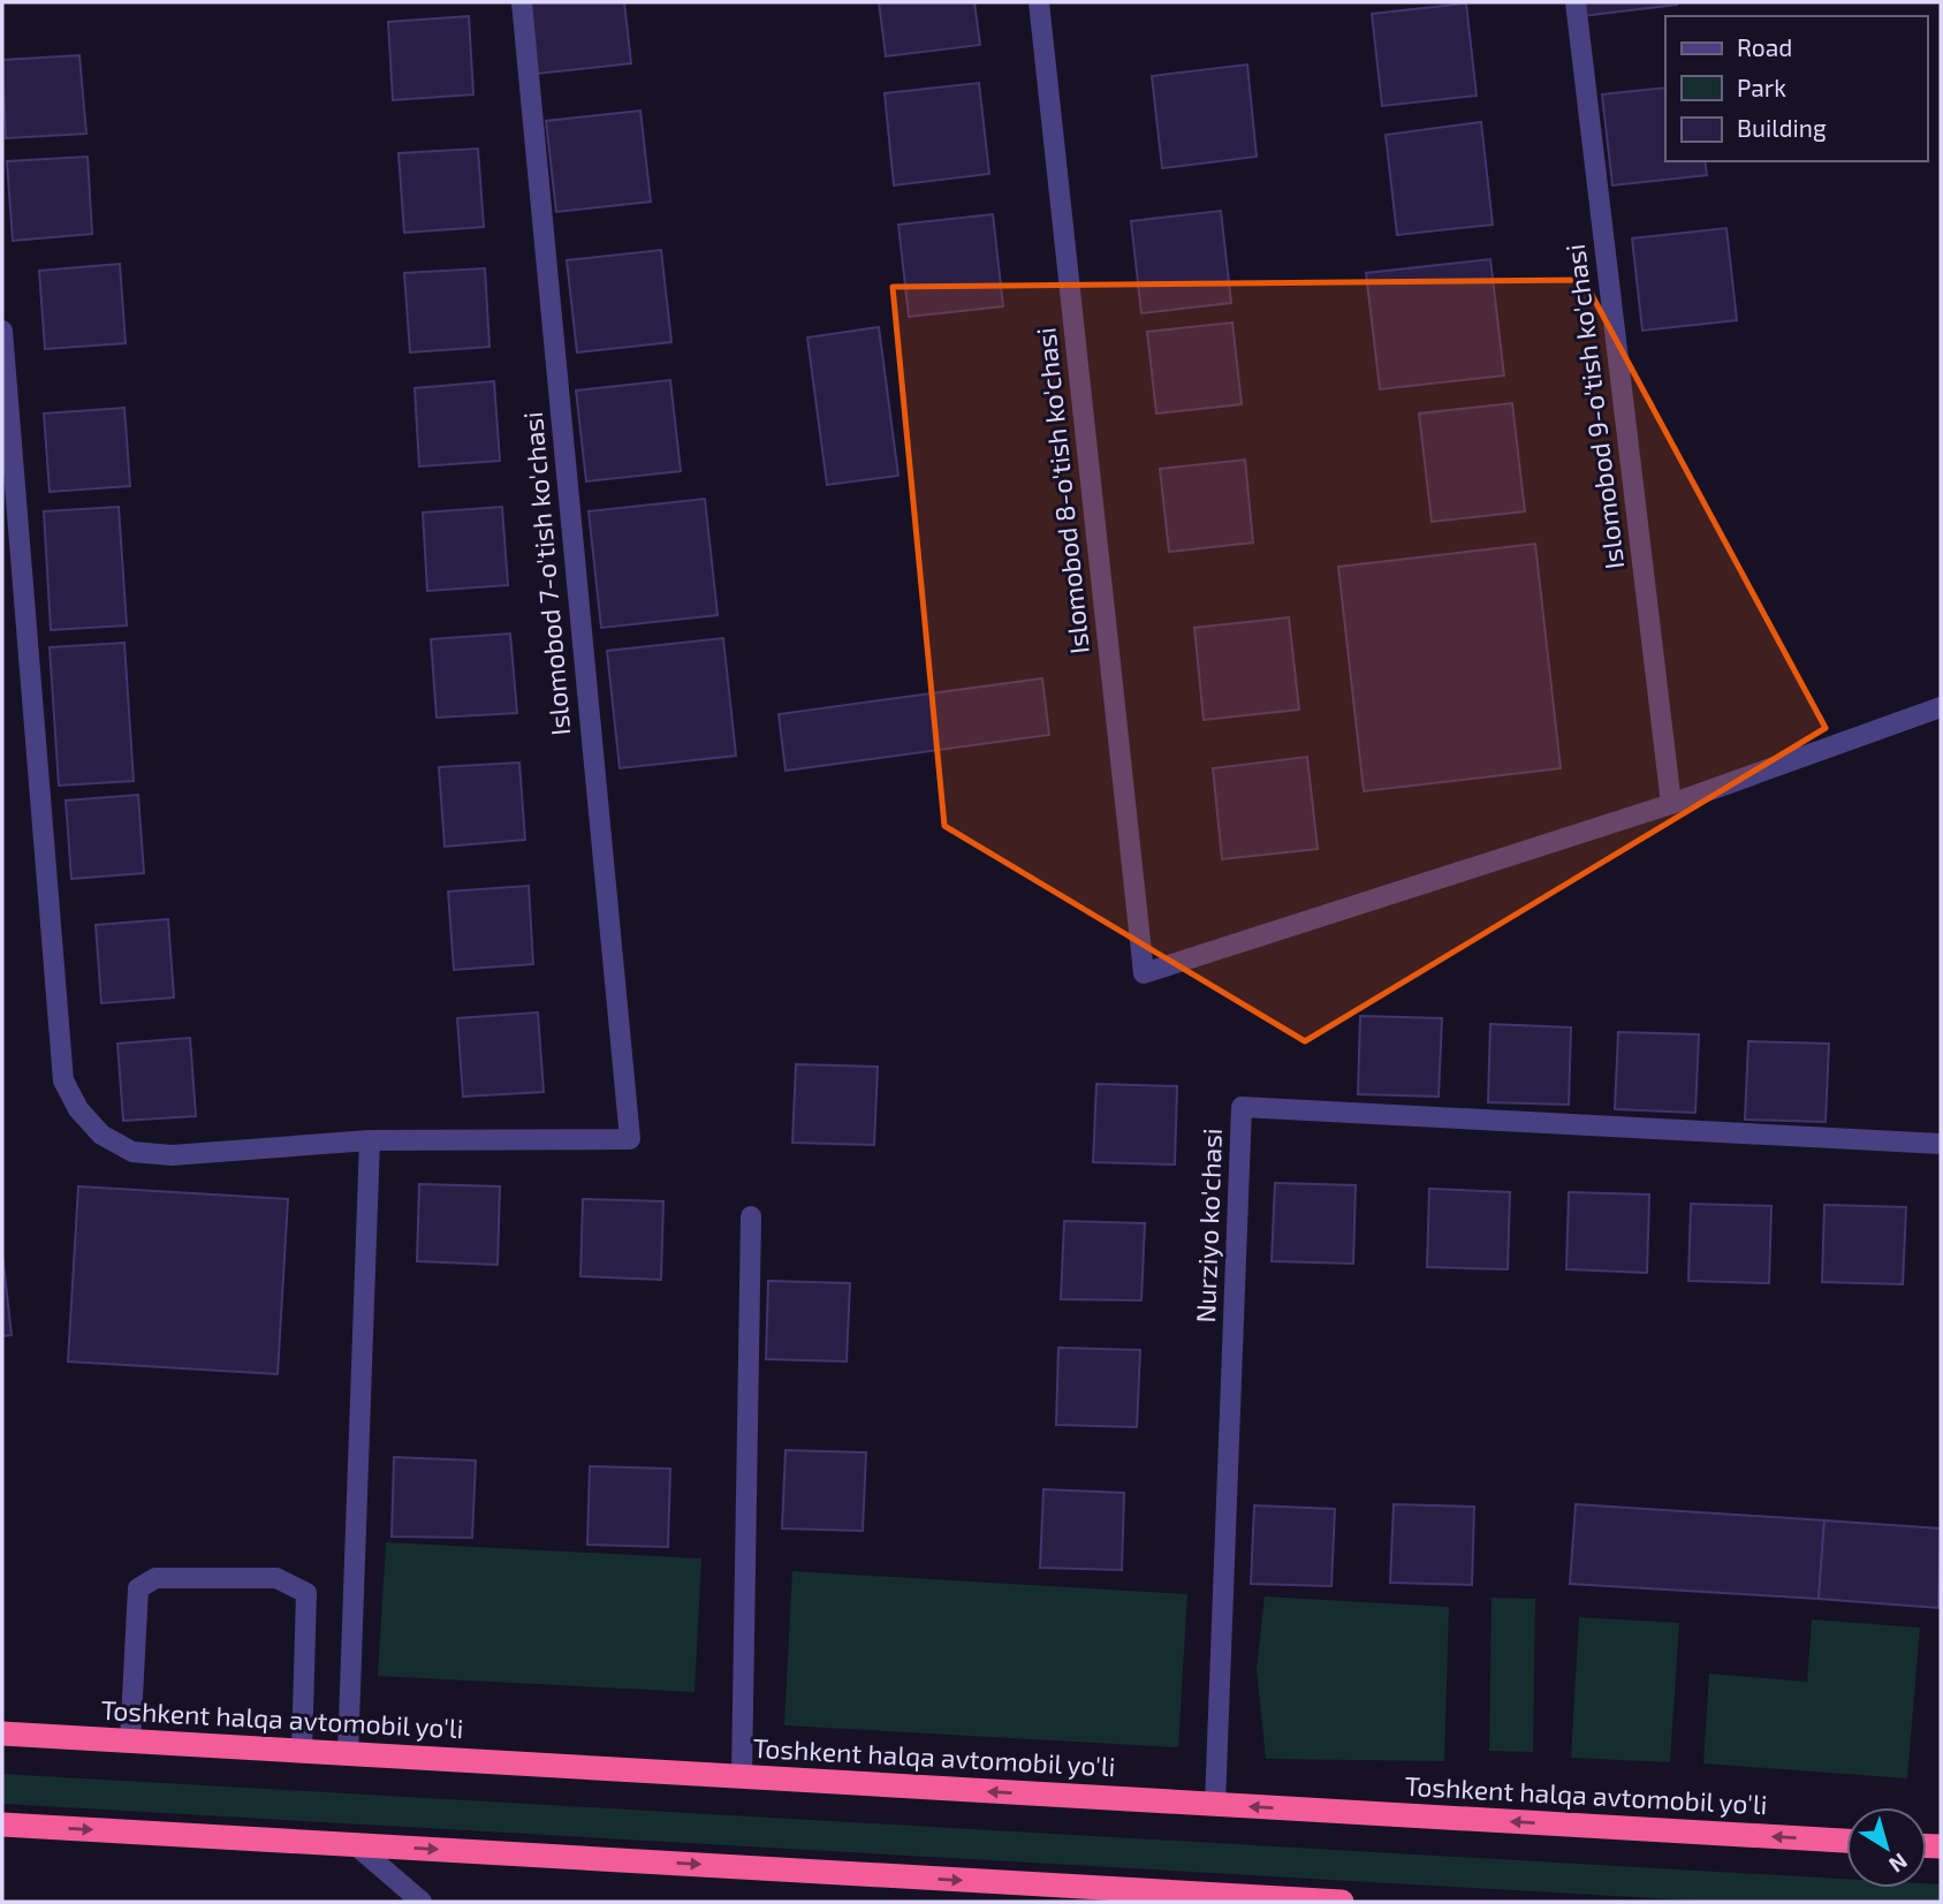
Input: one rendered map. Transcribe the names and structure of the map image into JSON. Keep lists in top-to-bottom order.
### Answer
{
  "streets": {
    "highway": ["Toshkent halqa avtomobil yo'li"],
    "street": [
      "Islomobod 9-o'tish ko'chasi",
      "Islomobod 8-o'tish ko'chasi",
      "Islomobod 7-o'tish ko'chasi",
      "Nurziyo ko'chasi"
    ]
  },
  "crossings": [
    ["Islomobod 9-o'tish ko'chasi", "Islomobod 8-o'tish ko'chasi"],
    ["Nurziyo ko'chasi", "Toshkent halqa avtomobil yo'li"]
  ],
  "legend": ["Road", "Park", "Building"],
  "north": "bottom right"
}
